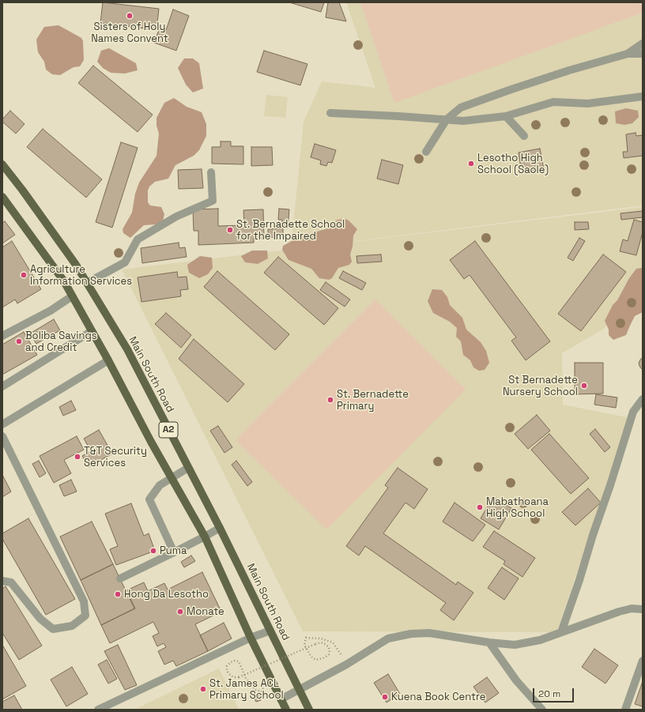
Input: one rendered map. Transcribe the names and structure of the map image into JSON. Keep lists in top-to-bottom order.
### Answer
{
  "streets": {
    "main road": ["Main South Road", "A2"]
  },
  "places": [
    "Sisters of Holy Names Convent",
    "Lesotho High School (Saole)",
    "St. Bernadette School for the Impaired",
    "Agriculture Information Services",
    "Boliba Savings and Credit",
    "St Bernadette Nursery School",
    "St. Bernadette Primary",
    "T&T Security Services",
    "Mabathoana High School",
    "Puma",
    "Hong Da Lesotho",
    "Monate",
    "St. James ACL Primary School",
    "Kuena Book Centre"
  ],
  "scale_bar": "20 m"
}
